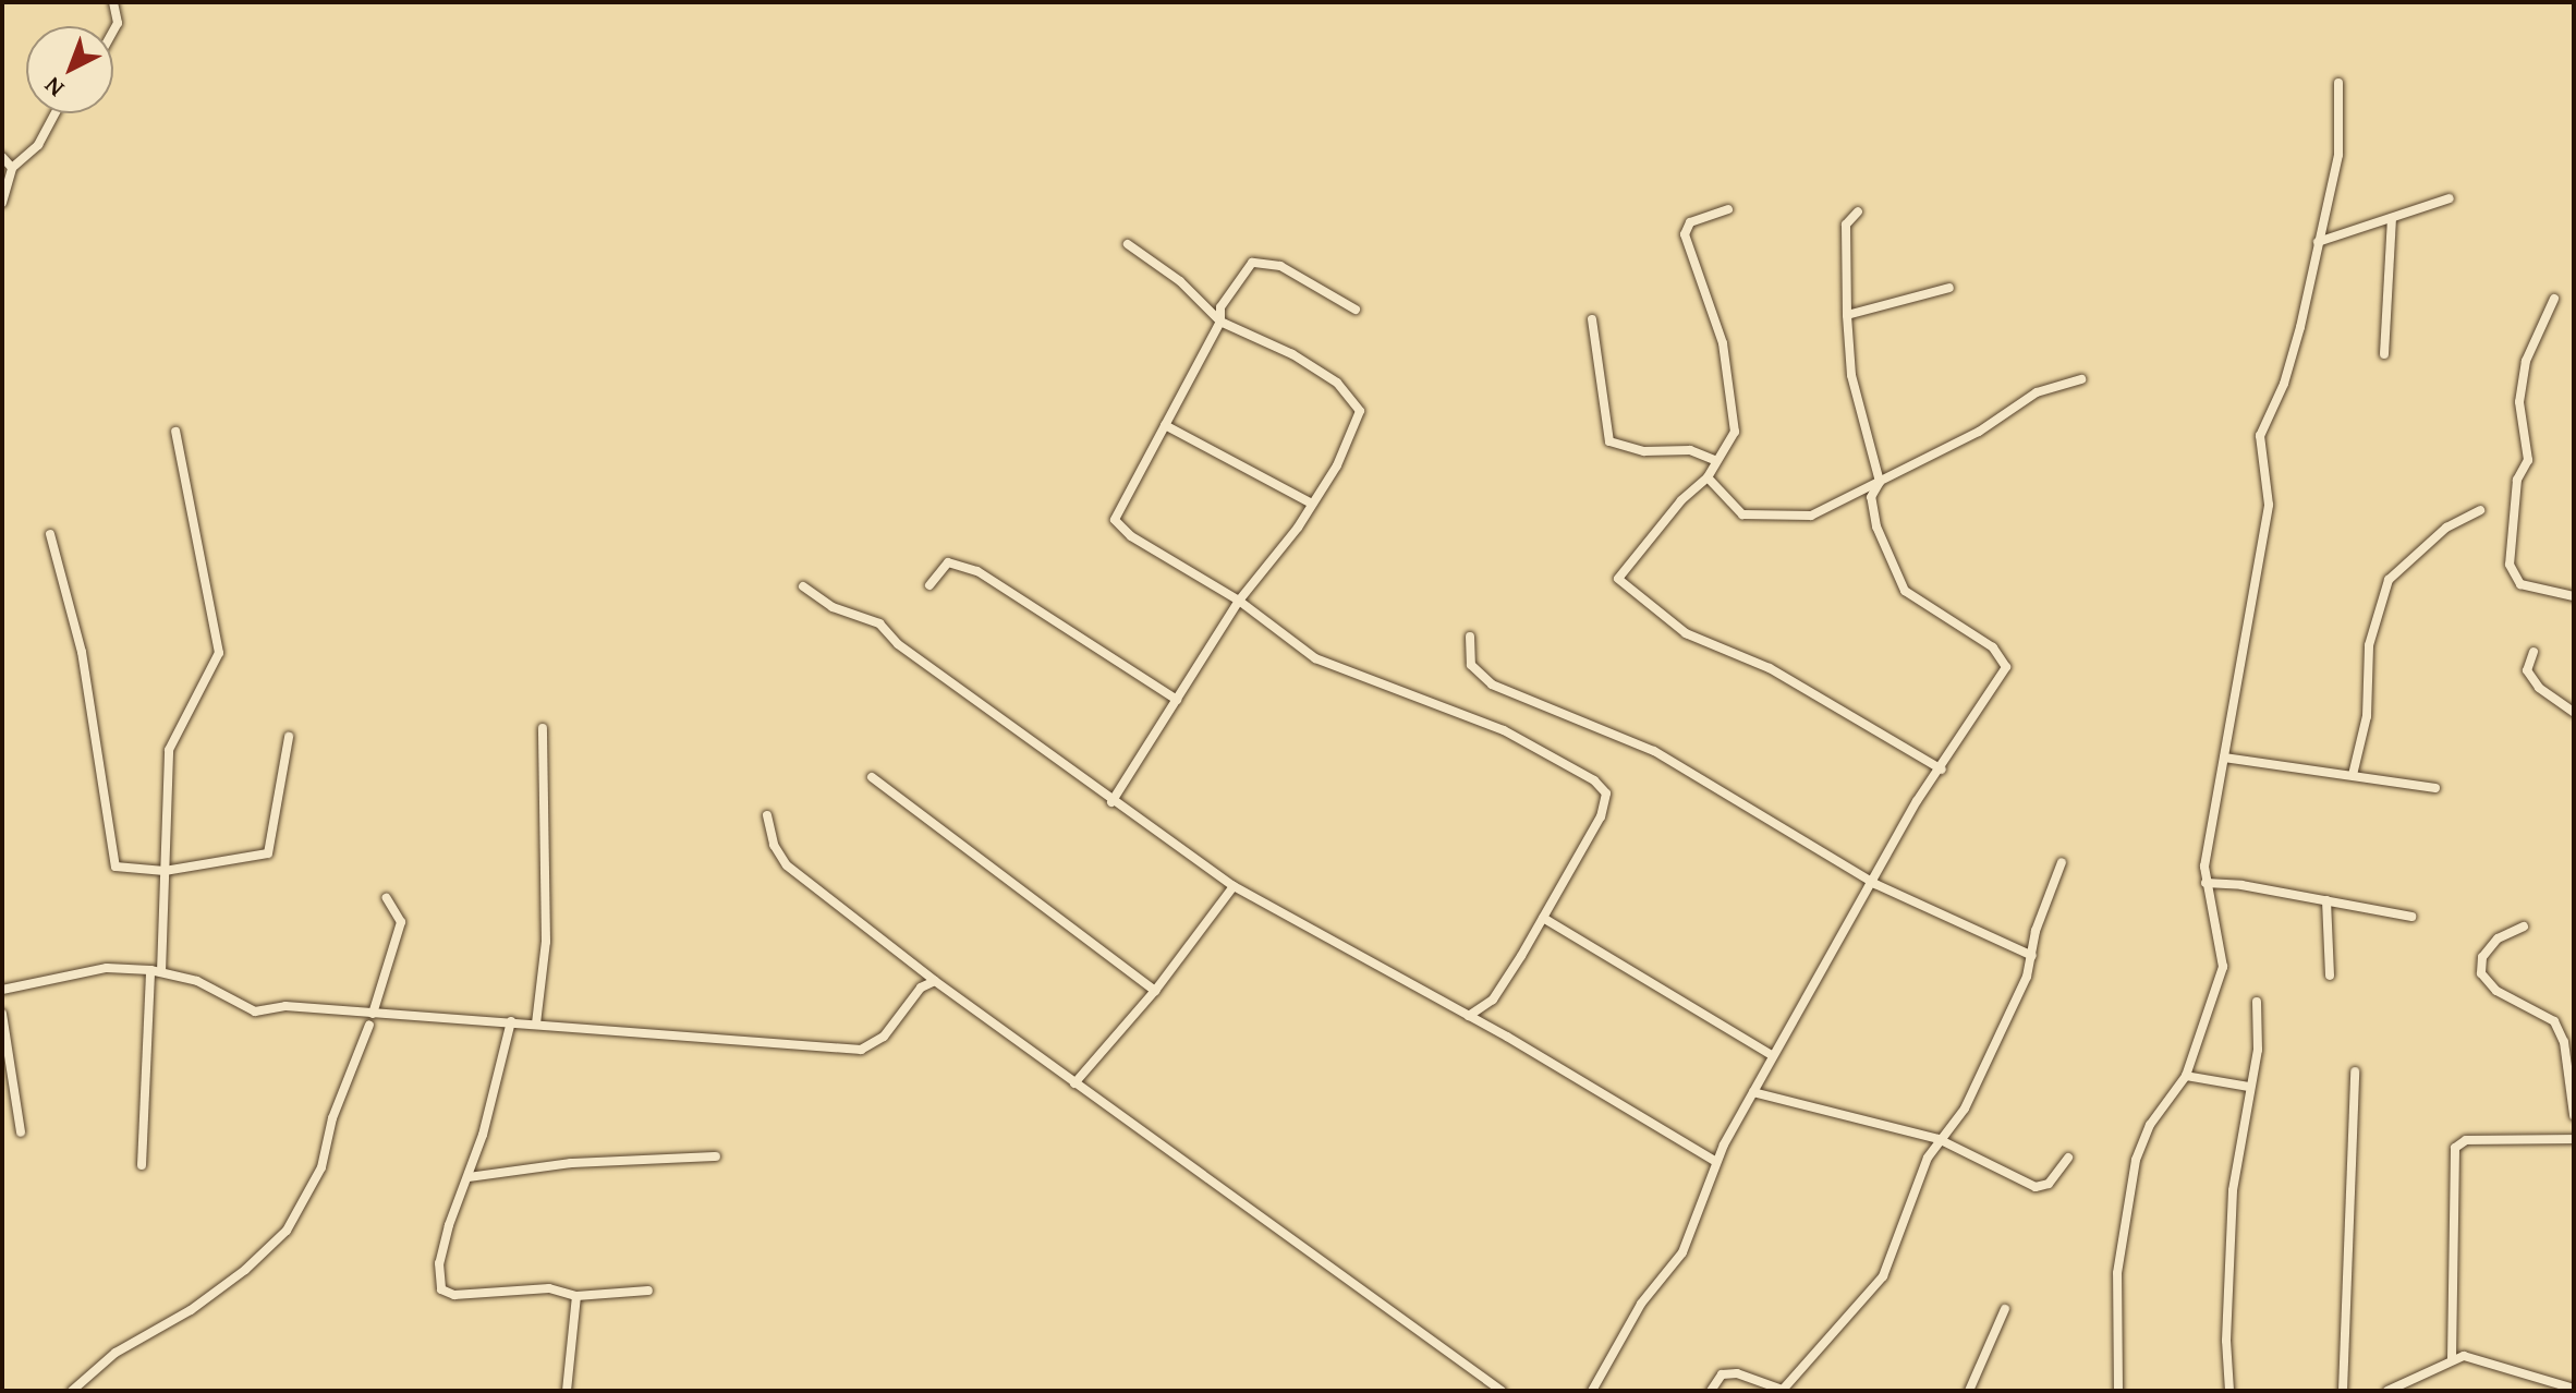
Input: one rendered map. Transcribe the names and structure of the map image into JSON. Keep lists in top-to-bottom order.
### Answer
{
  "north": "bottom left"
}
